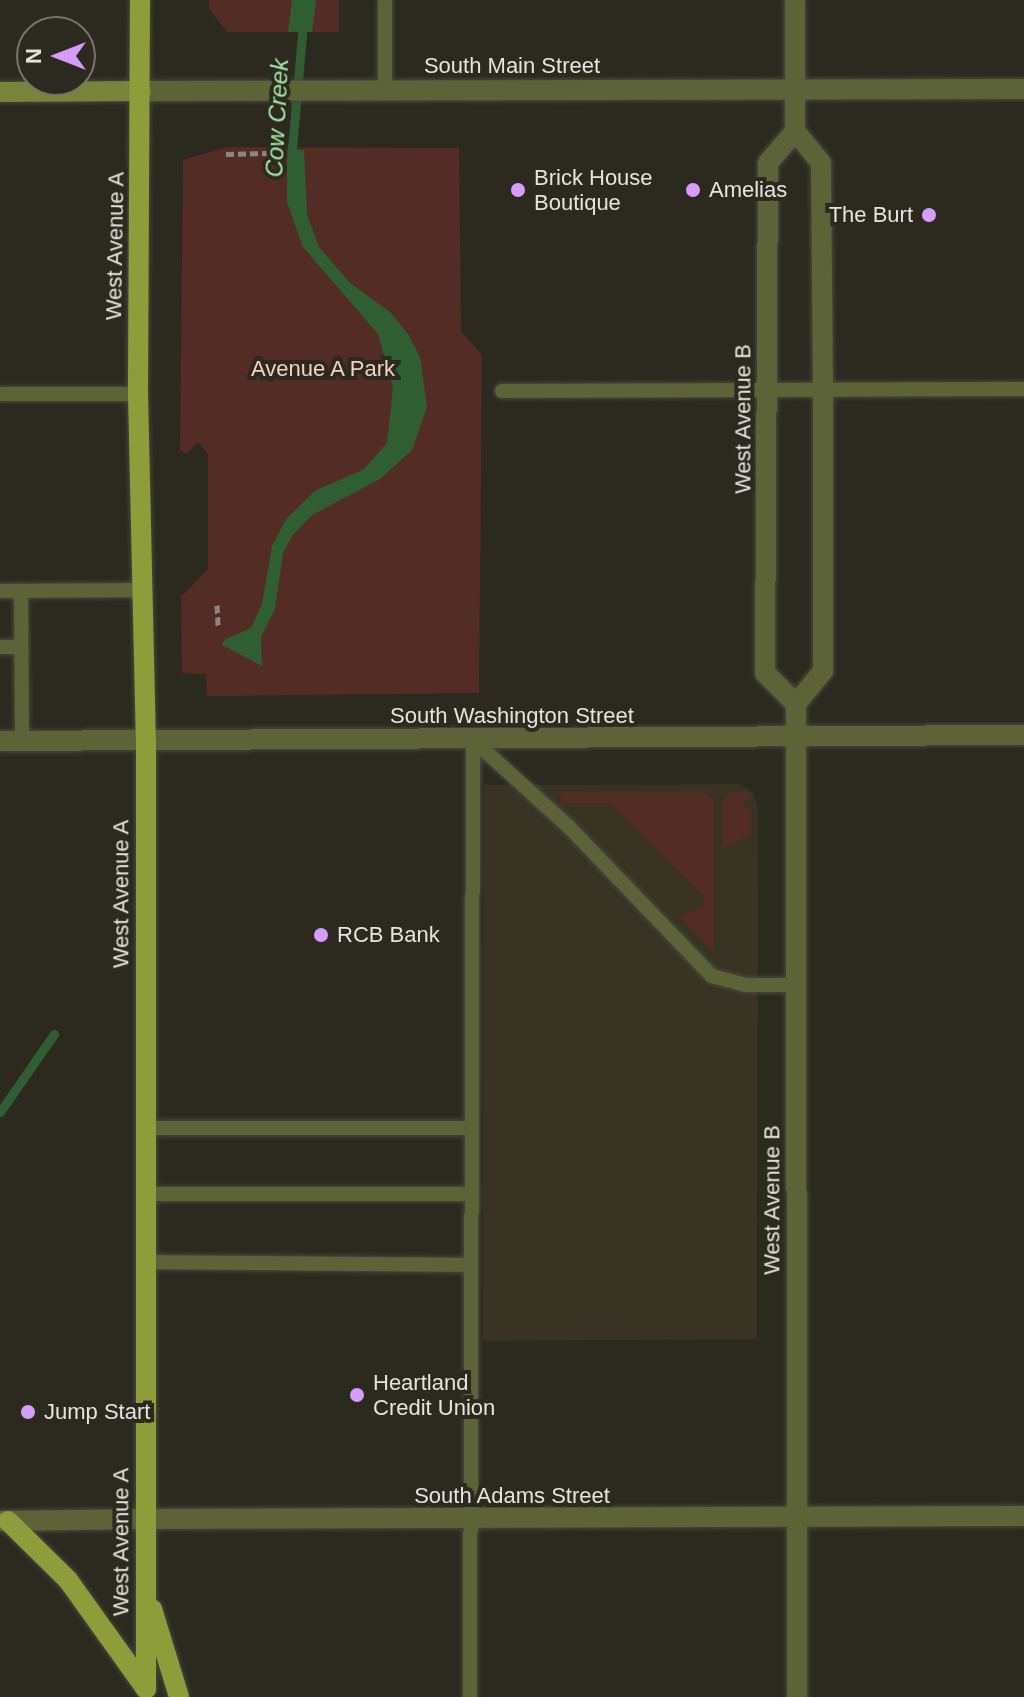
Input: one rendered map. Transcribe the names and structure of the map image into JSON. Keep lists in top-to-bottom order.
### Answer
{
  "streets": {
    "main road": ["South Main Street", "West Avenue A"],
    "street": ["West Avenue B", "South Washington Street", "South Adams Street"]
  },
  "crossings": [
    ["South Main Street", "West Avenue A"],
    ["West Avenue A", "South Washington Street"],
    ["West Avenue A", "South Adams Street"],
    ["West Avenue B", "South Washington Street"],
    ["West Avenue B", "South Adams Street"]
  ],
  "water": ["Cow Creek"],
  "parks": ["Avenue A Park"],
  "places": [
    "Brick House Boutique",
    "Amelias",
    "The Burt",
    "RCB Bank",
    "Heartland Credit Union",
    "Jump Start"
  ],
  "north": "left"
}
